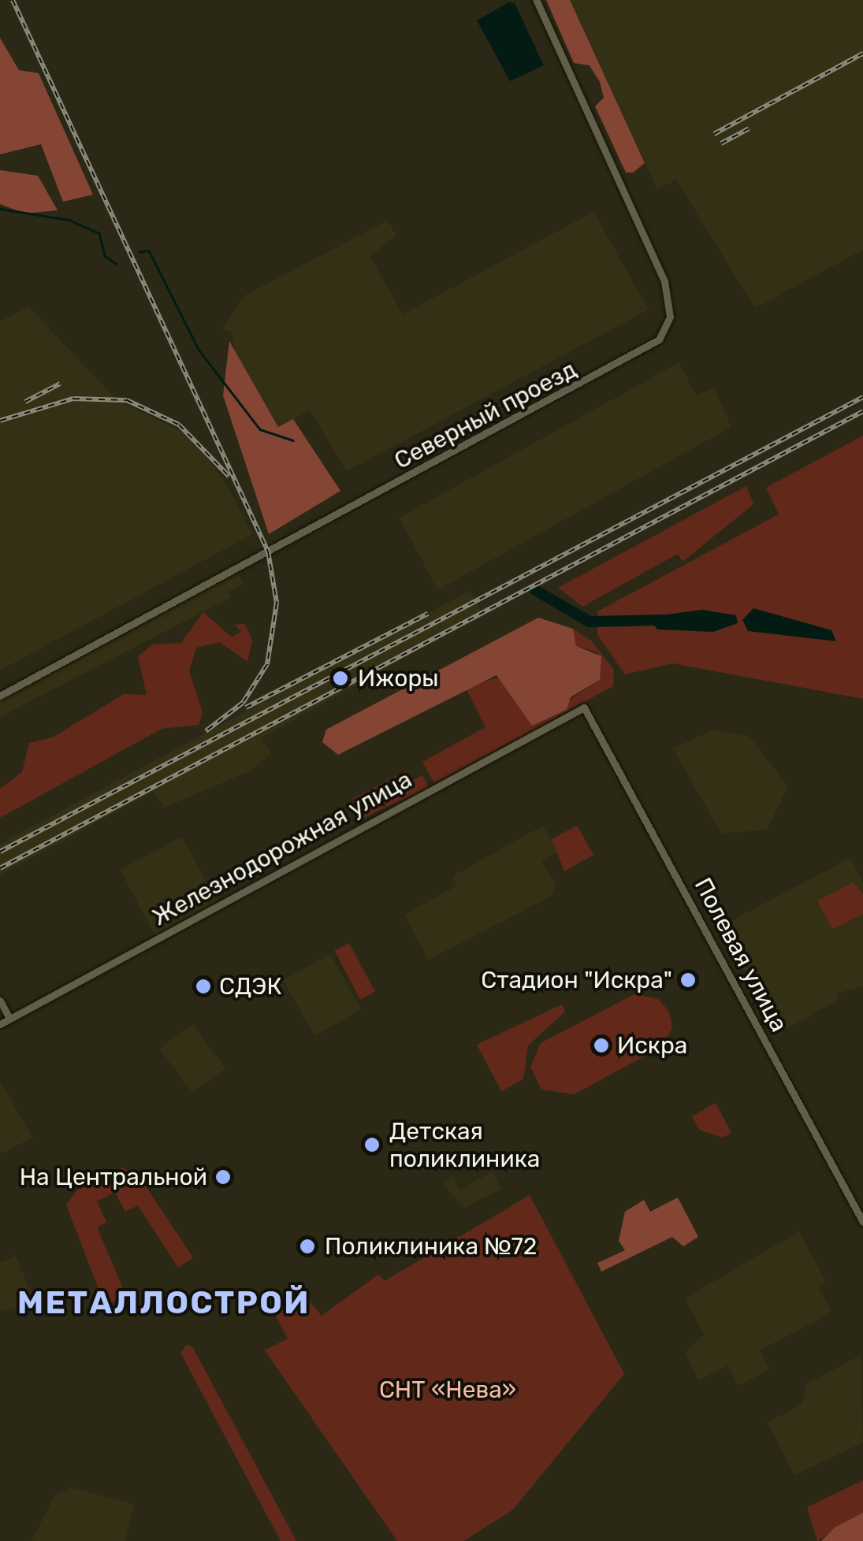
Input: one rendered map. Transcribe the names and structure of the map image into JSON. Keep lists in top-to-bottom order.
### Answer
{
  "streets": {
    "street": ["Северный проезд", "Железнодорожная улица", "Полевая улица"]
  },
  "crossings": [
    ["Железнодорожная улица", "Полевая улица"]
  ],
  "districts": ["МЕТАЛЛОСТРОЙ"],
  "parks": ["СНТ «Нева»"],
  "places": [
    "Ижоры",
    "Стадион \"Искра\"",
    "СДЭК",
    "Искра",
    "Детская поликлиника",
    "На Центральной",
    "Поликлиника №72"
  ]
}
